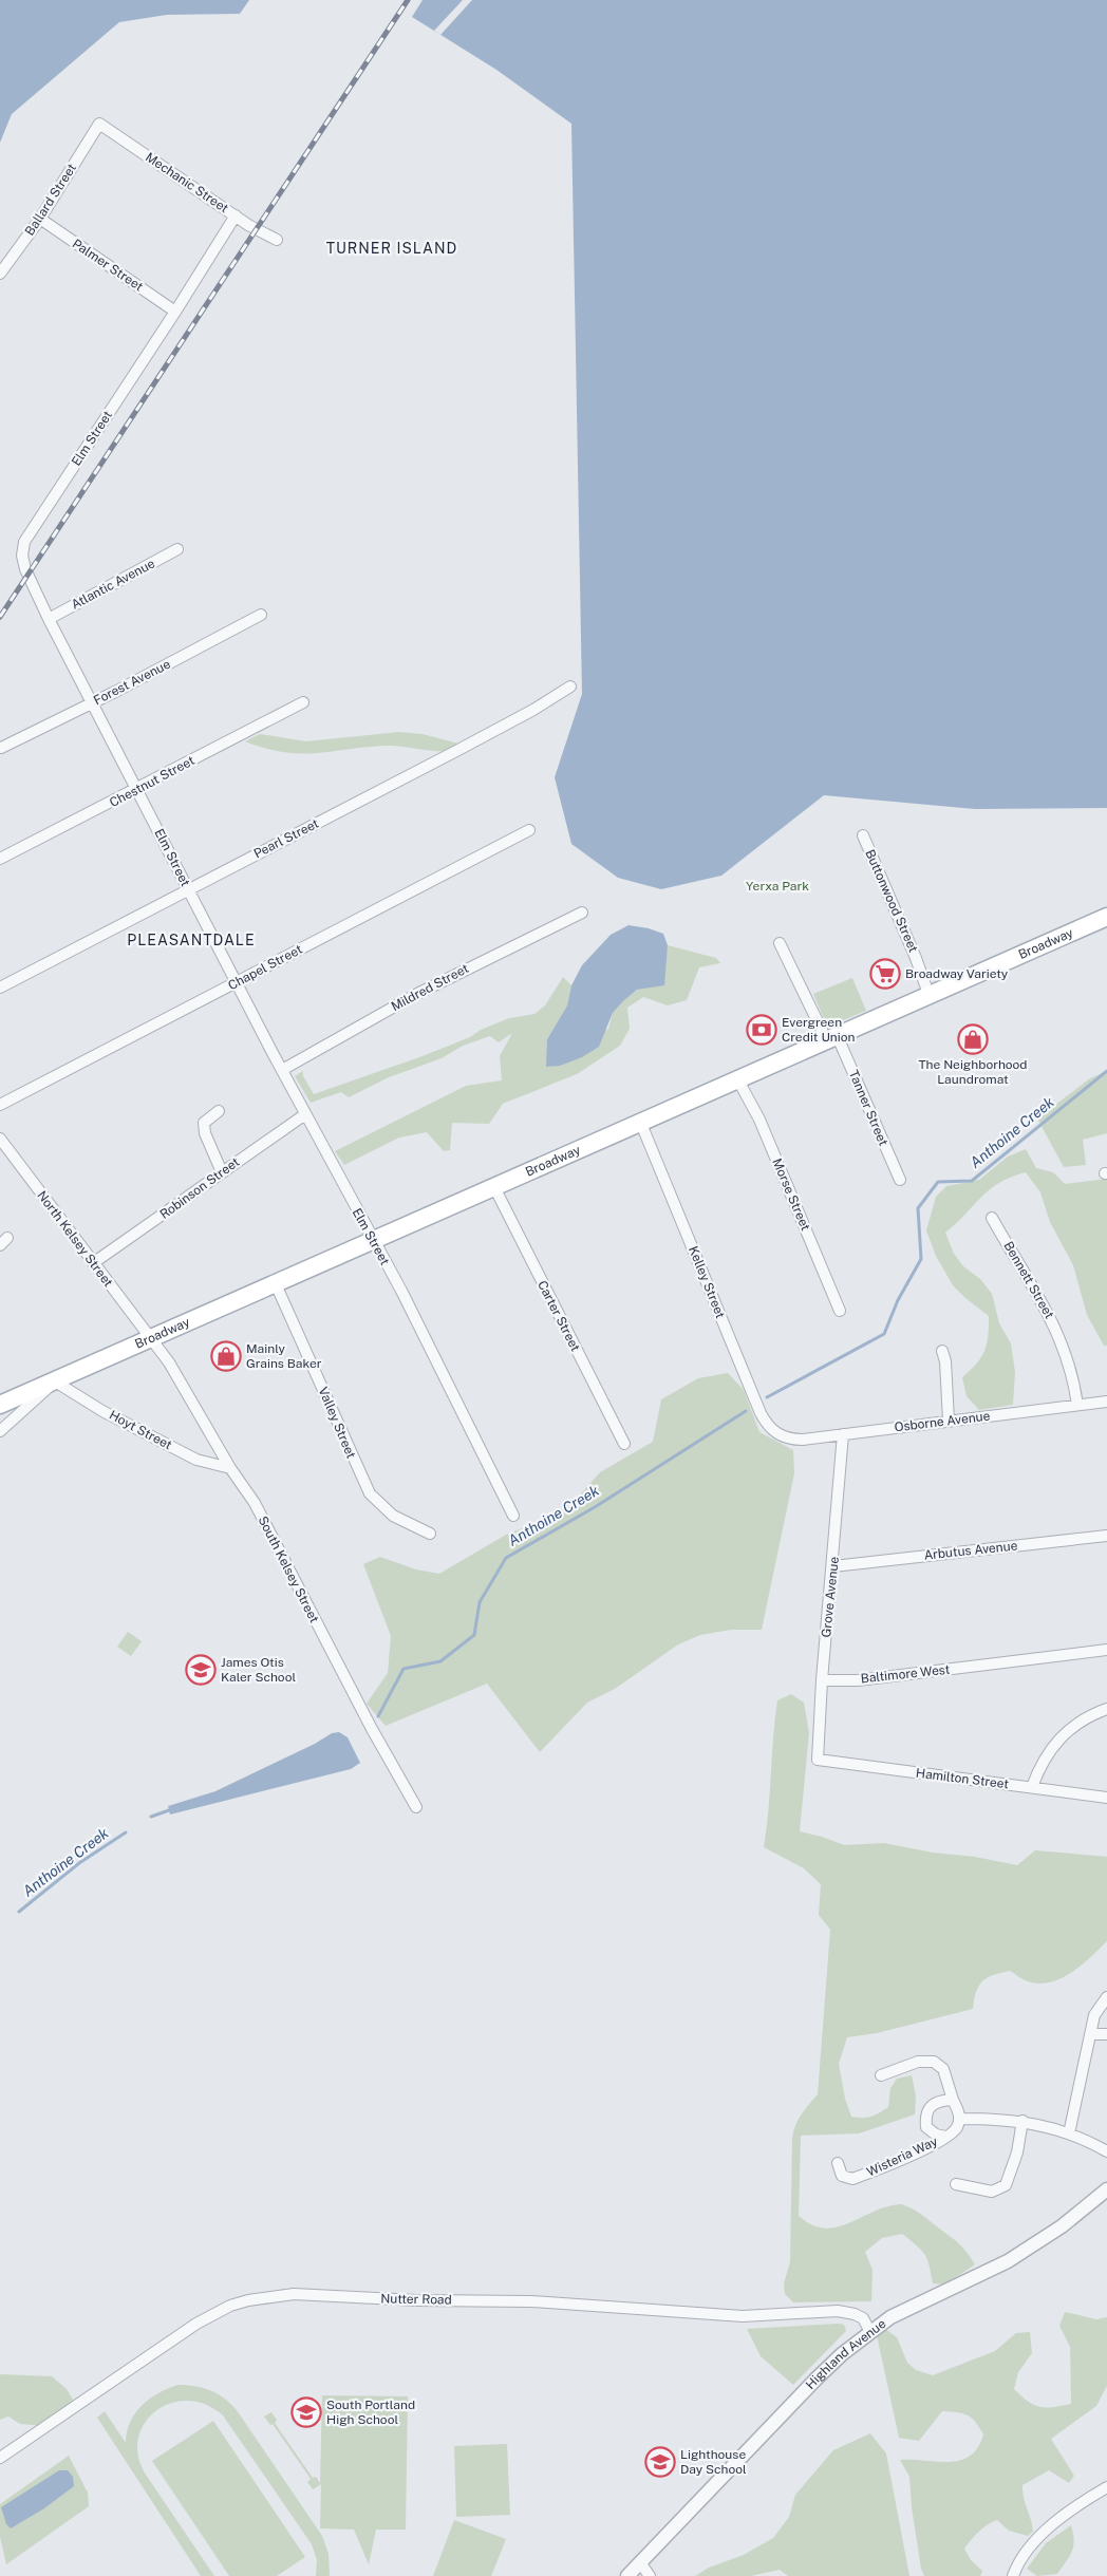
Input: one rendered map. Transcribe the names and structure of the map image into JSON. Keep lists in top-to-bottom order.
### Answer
{
  "streets": {
    "main road": ["Broadway"],
    "street": [
      "Mechanic Street",
      "Ballard Street",
      "Palmer Street",
      "Elm Street",
      "Atlantic Avenue",
      "Forest Avenue",
      "Chestnut Street",
      "Pearl Street",
      "Buttonwood Street",
      "Chapel Street",
      "Mildred Street",
      "Tanner Street",
      "Robinson Street",
      "Morse Street",
      "North Kelsey Street",
      "Bennett Street",
      "Kelley Street",
      "Carter Street",
      "Osborne Avenue",
      "Valley Street",
      "Hoyt Street",
      "Arbutus Avenue",
      "South Kelsey Street",
      "Grove Avenue",
      "Baltimore West",
      "Hamilton Street",
      "Wisteria Way",
      "Nutter Road",
      "Highland Avenue"
    ]
  },
  "crossings": [
    ["Mechanic Street", "Ballard Street"],
    ["Mechanic Street", "Elm Street"],
    ["Ballard Street", "Palmer Street"],
    ["Palmer Street", "Elm Street"],
    ["Elm Street", "Atlantic Avenue"],
    ["Elm Street", "Forest Avenue"],
    ["Elm Street", "Chestnut Street"],
    ["Elm Street", "Pearl Street"],
    ["Elm Street", "Broadway"],
    ["Elm Street", "Chapel Street"],
    ["Elm Street", "Mildred Street"],
    ["Elm Street", "Robinson Street"],
    ["Buttonwood Street", "Broadway"],
    ["Broadway", "Tanner Street"],
    ["Broadway", "Morse Street"],
    ["Broadway", "North Kelsey Street"],
    ["Broadway", "Kelley Street"],
    ["Broadway", "Carter Street"],
    ["Broadway", "Valley Street"],
    ["Broadway", "Hoyt Street"],
    ["Broadway", "South Kelsey Street"],
    ["Robinson Street", "North Kelsey Street"],
    ["North Kelsey Street", "South Kelsey Street"],
    ["Bennett Street", "Osborne Avenue"],
    ["Kelley Street", "Osborne Avenue"],
    ["Osborne Avenue", "Grove Avenue"],
    ["Hoyt Street", "South Kelsey Street"],
    ["Arbutus Avenue", "Grove Avenue"],
    ["Grove Avenue", "Baltimore West"],
    ["Grove Avenue", "Hamilton Street"],
    ["Nutter Road", "Highland Avenue"]
  ],
  "districts": ["TURNER ISLAND", "PLEASANTDALE"],
  "water": ["Anthoine Creek"],
  "parks": ["Yerxa Park"],
  "places": {
    "supermarket": ["Broadway Variety"],
    "bank": ["Evergreen Credit Union"],
    "shop": ["The Neighborhood Laundromat", "Mainly Grains Baker"],
    "school or university": ["James Otis Kaler School", "South Portland High School", "Lighthouse Day School"]
  }
}
